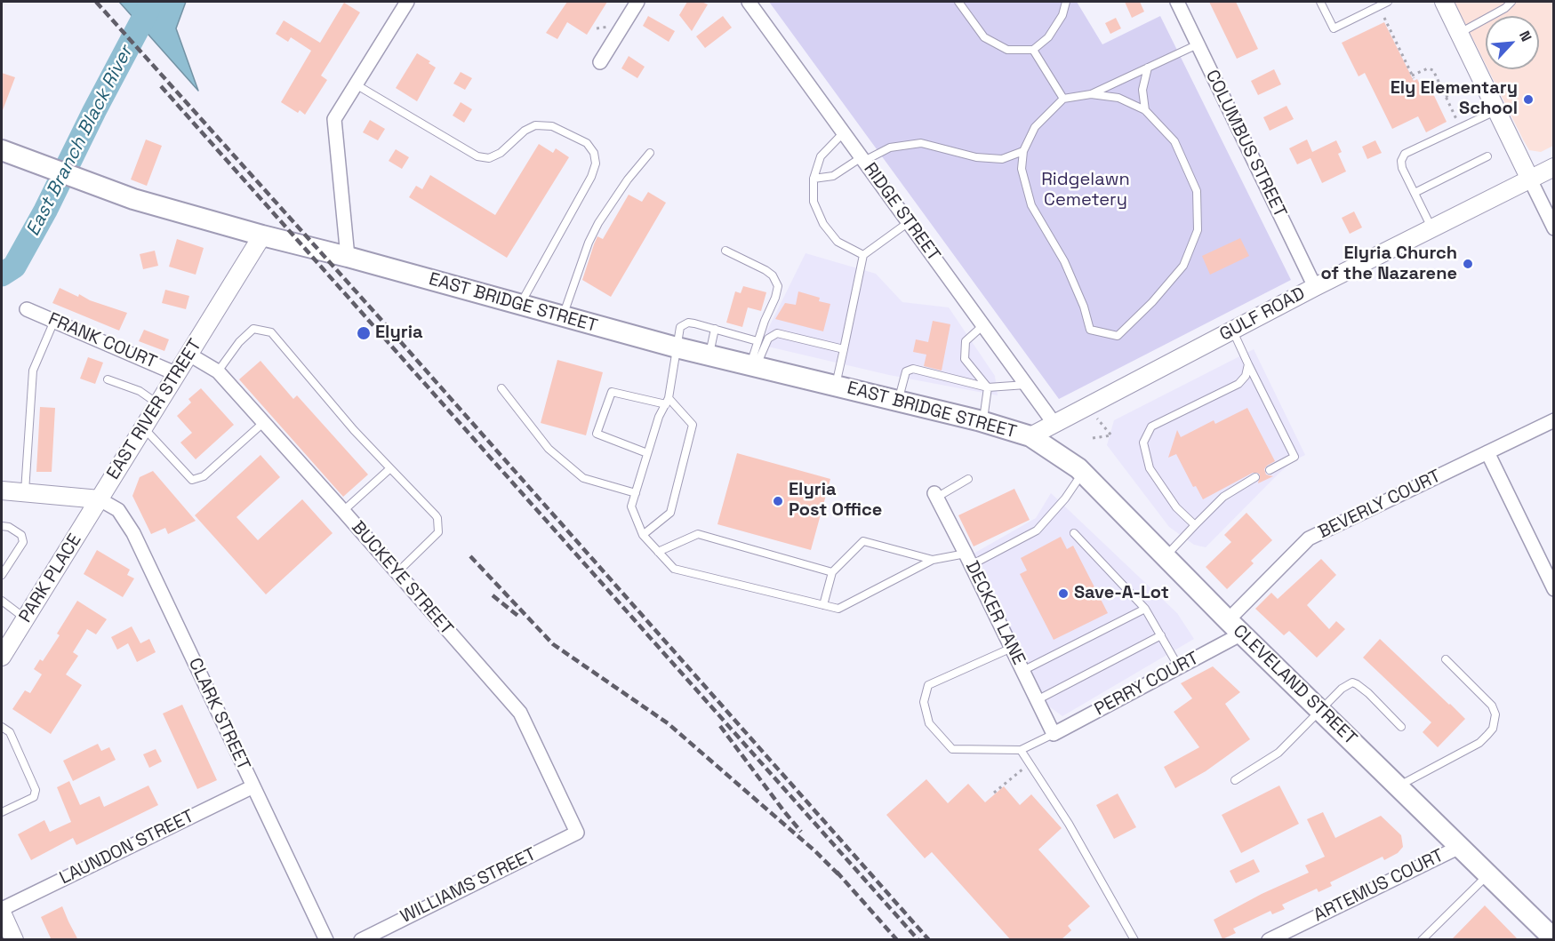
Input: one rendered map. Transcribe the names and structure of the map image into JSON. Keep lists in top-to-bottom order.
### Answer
{
  "streets": {
    "main road": ["EAST BRIDGE STREET", "CLEVELAND STREET"],
    "street": [
      "COLUMBUS STREET",
      "RIDGE STREET",
      "GULF ROAD",
      "FRANK COURT",
      "EAST RIVER STREET",
      "BEVERLY COURT",
      "PARK PLACE",
      "BUCKEYE STREET",
      "DECKER LANE",
      "PERRY COURT",
      "CLARK STREET",
      "LAUNDON STREET",
      "WILLIAMS STREET",
      "ARTEMUS COURT"
    ]
  },
  "crossings": [
    ["COLUMBUS STREET", "GULF ROAD"],
    ["RIDGE STREET", "GULF ROAD"],
    ["EAST BRIDGE STREET", "GULF ROAD"],
    ["EAST BRIDGE STREET", "EAST RIVER STREET"],
    ["EAST BRIDGE STREET", "CLEVELAND STREET"],
    ["GULF ROAD", "CLEVELAND STREET"],
    ["FRANK COURT", "EAST RIVER STREET"],
    ["EAST RIVER STREET", "PARK PLACE"],
    ["EAST RIVER STREET", "BUCKEYE STREET"],
    ["EAST RIVER STREET", "CLARK STREET"],
    ["BEVERLY COURT", "PERRY COURT"],
    ["BEVERLY COURT", "CLEVELAND STREET"],
    ["PARK PLACE", "CLARK STREET"],
    ["BUCKEYE STREET", "WILLIAMS STREET"],
    ["DECKER LANE", "PERRY COURT"],
    ["PERRY COURT", "CLEVELAND STREET"],
    ["CLEVELAND STREET", "ARTEMUS COURT"],
    ["CLARK STREET", "LAUNDON STREET"]
  ],
  "water": ["East Branch Black River"],
  "parks": ["Ridgelawn Cemetery"],
  "places": [
    "Ely Elementary School",
    "Elyria Church of the Nazarene",
    "Elyria",
    "Elyria Post Office",
    "Save-A-Lot"
  ],
  "north": "top right"
}
